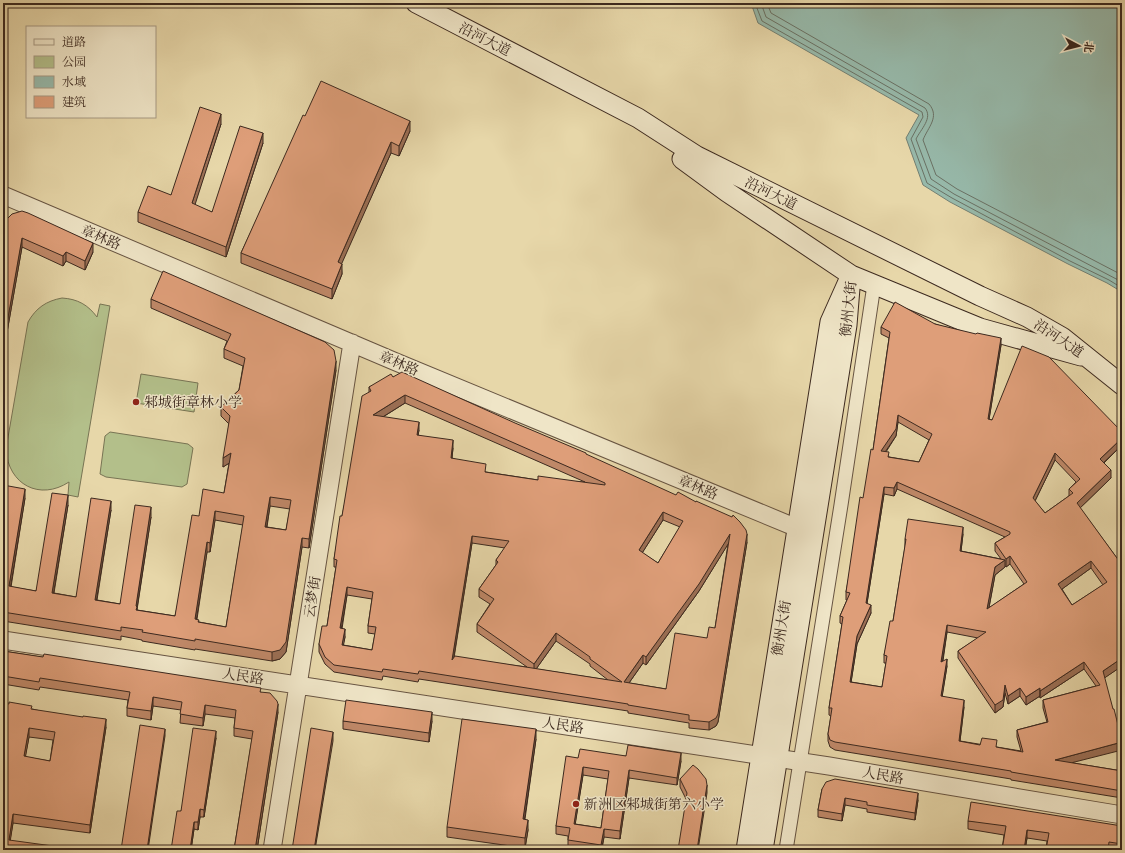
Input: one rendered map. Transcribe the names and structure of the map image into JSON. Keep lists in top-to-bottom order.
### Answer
{
  "streets": {
    "main road": ["沿河大道", "衡州大街"],
    "street": ["章林路", "云梦街", "人民路"]
  },
  "crossings": [
    ["章林路", "衡州大街"],
    ["章林路", "云梦街"],
    ["衡州大街", "人民路"],
    ["云梦街", "人民路"]
  ],
  "places": ["邾城街章林小学", "新洲区邾城街第六小学"],
  "legend": [
    "道路",
    "公园",
    "水域",
    "建筑"
  ],
  "north": "right"
}
